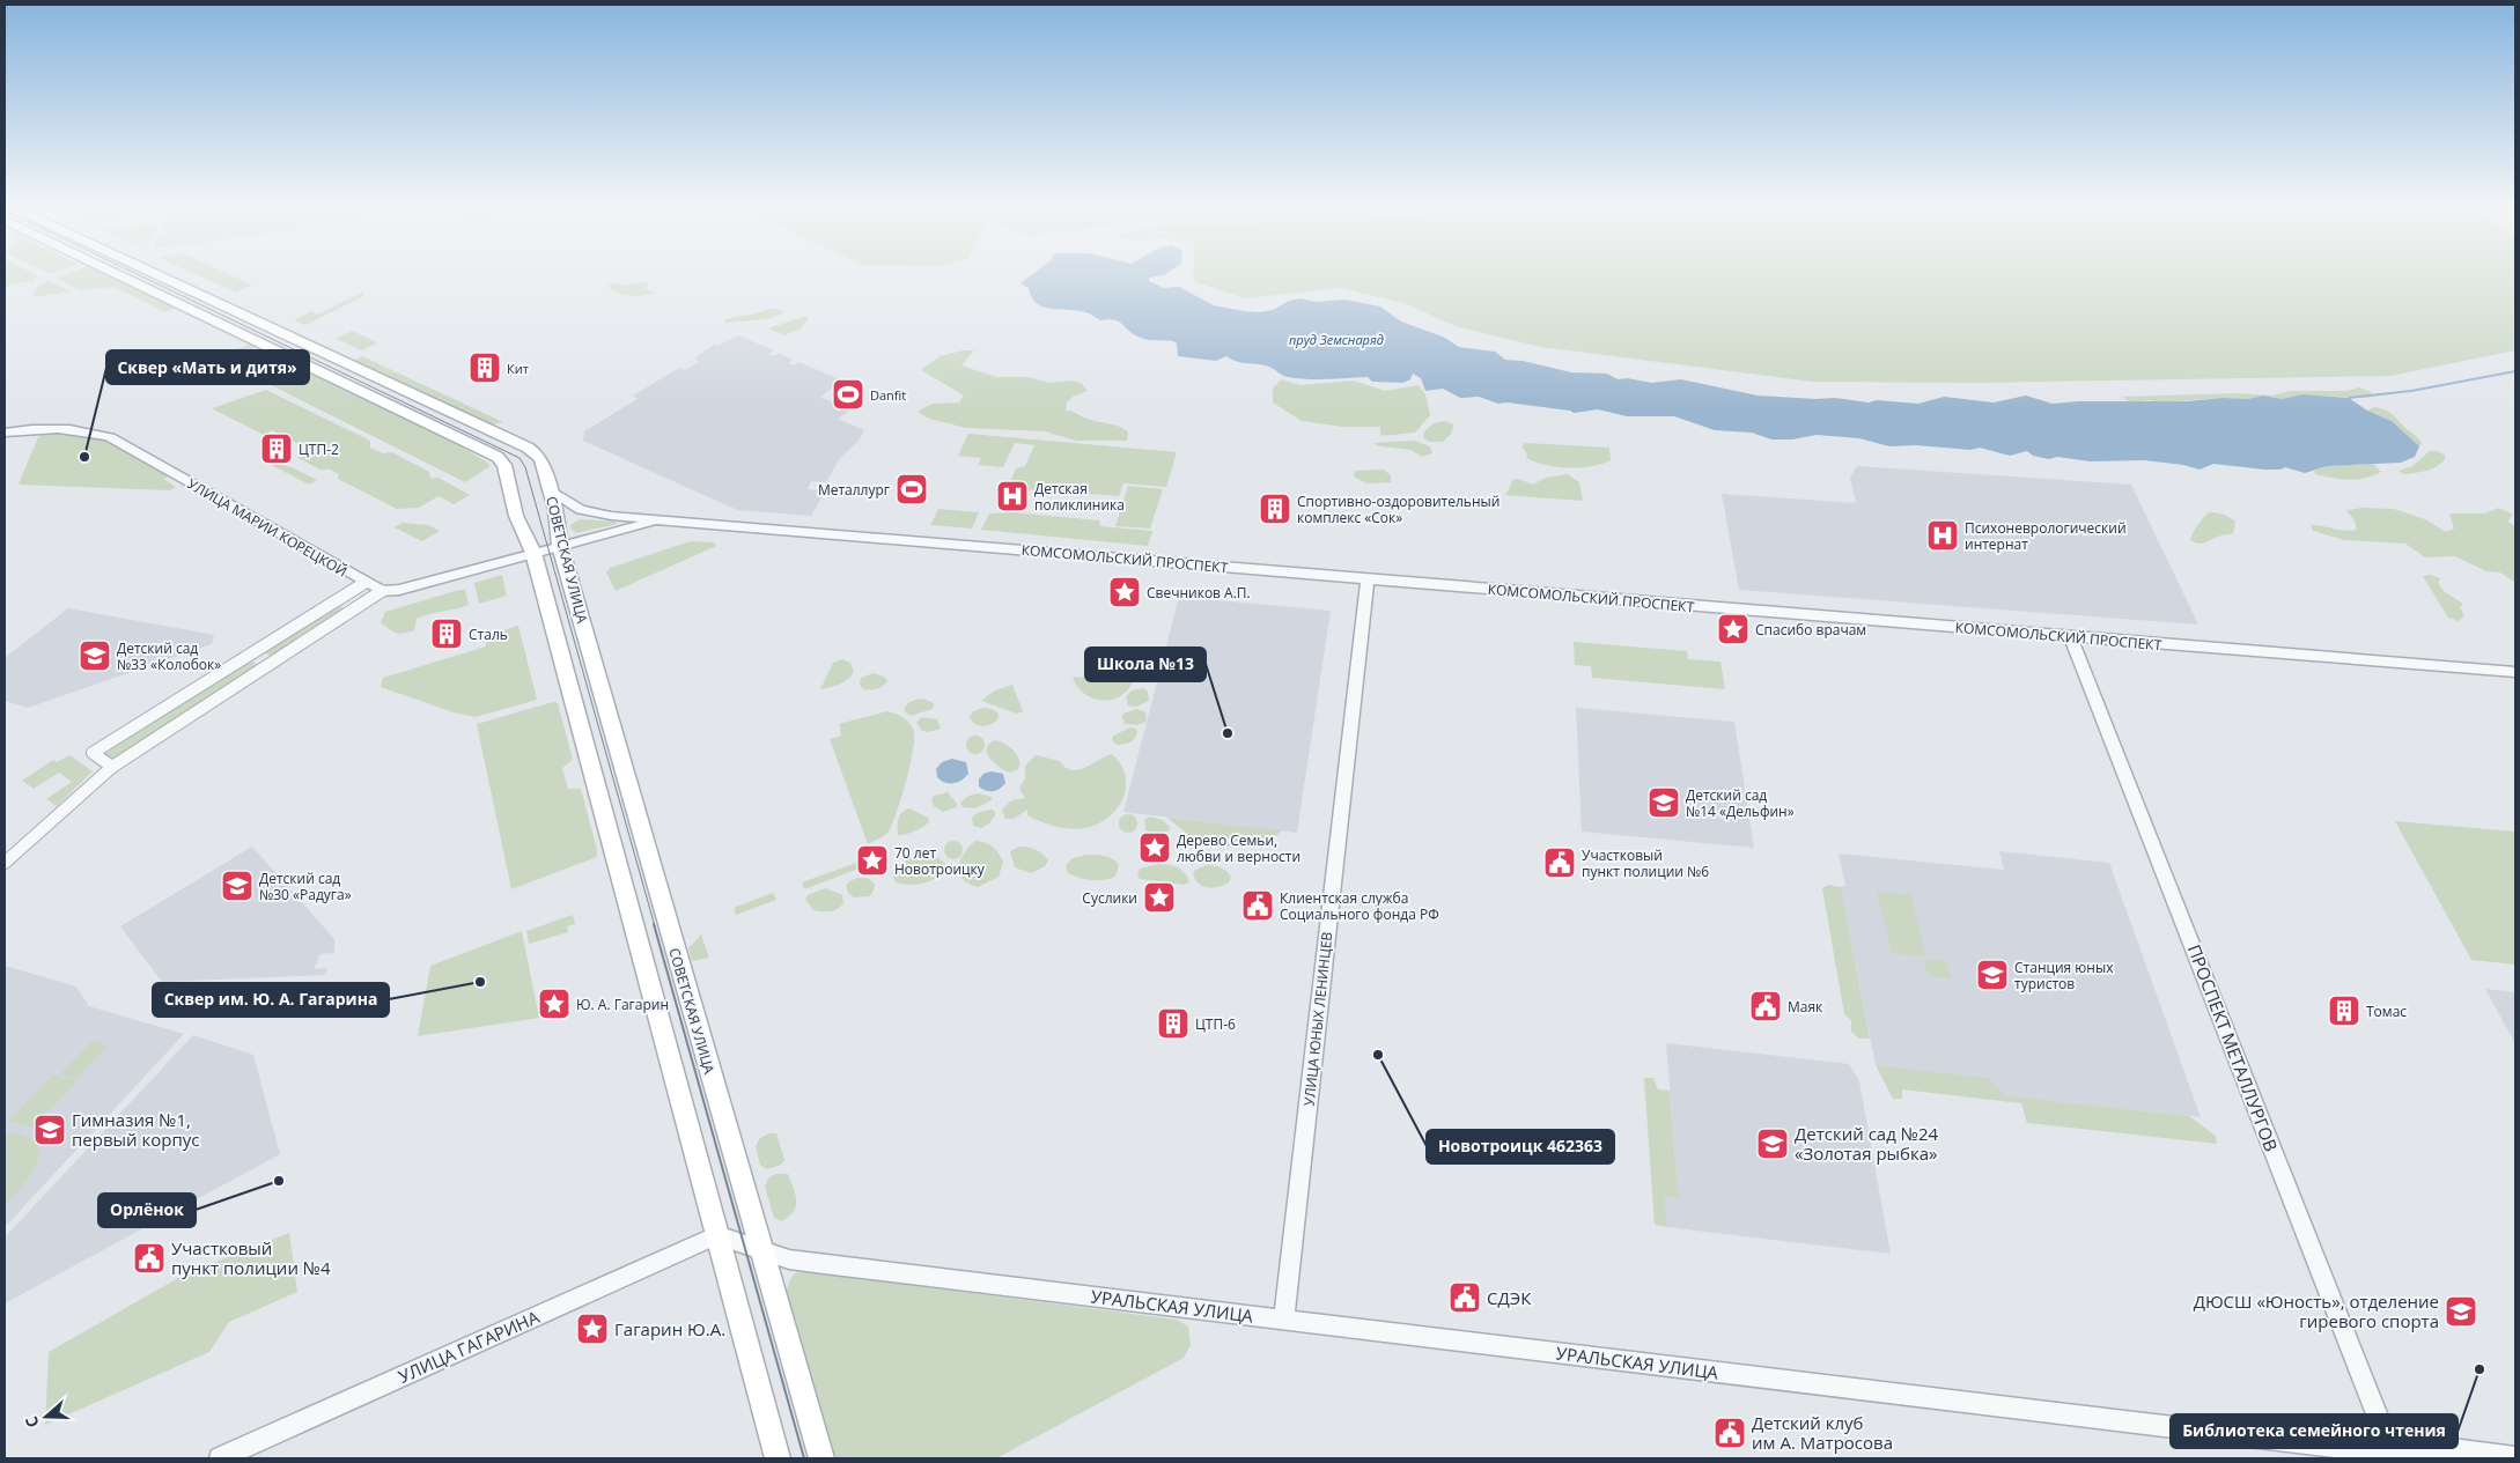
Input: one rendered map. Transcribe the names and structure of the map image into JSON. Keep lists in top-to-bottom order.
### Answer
{
  "streets": {
    "main road": ["СОВЕТСКАЯ УЛИЦА"],
    "street": [
      "УЛИЦА МАРИИ КОРЕЦКОЙ",
      "КОМСОМОЛЬСКИЙ ПРОСПЕКТ",
      "УЛИЦА ЮНЫХ ЛЕНИНЦЕВ",
      "ПРОСПЕКТ МЕТАЛЛУРГОВ",
      "УРАЛЬСКАЯ УЛИЦА",
      "УЛИЦА ГАГАРИНА"
    ]
  },
  "crossings": [
    ["КОМСОМОЛЬСКИЙ ПРОСПЕКТ", "СОВЕТСКАЯ УЛИЦА"],
    ["КОМСОМОЛЬСКИЙ ПРОСПЕКТ", "УЛИЦА ЮНЫХ ЛЕНИНЦЕВ"],
    ["КОМСОМОЛЬСКИЙ ПРОСПЕКТ", "ПРОСПЕКТ МЕТАЛЛУРГОВ"],
    ["СОВЕТСКАЯ УЛИЦА", "УРАЛЬСКАЯ УЛИЦА"],
    ["СОВЕТСКАЯ УЛИЦА", "УЛИЦА ГАГАРИНА"],
    ["УЛИЦА ЮНЫХ ЛЕНИНЦЕВ", "УРАЛЬСКАЯ УЛИЦА"],
    ["ПРОСПЕКТ МЕТАЛЛУРГОВ", "УРАЛЬСКАЯ УЛИЦА"]
  ],
  "water": ["пруд Земснаряд"],
  "places": {
    "building": [
      "Кит",
      "ЦТП-2",
      "Спортивно-оздоровительный комплекс «Сок»",
      "Сталь",
      "Томас",
      "ЦТП-6"
    ],
    "sports": ["Danfit", "Металлург"],
    "other": [
      "Сквер «Мать и дитя»",
      "Школа №13",
      "Сквер им. Ю. А. Гагарина",
      "Новотроицк 462363",
      "Орлёнок",
      "Библиотека семейного чтения"
    ],
    "hospital": ["Детская поликлиника", "Психоневрологический интернат"],
    "place": [
      "Свечников А.П.",
      "Спасибо врачам",
      "Дерево Семьи, любви и верности",
      "70 лет Новотроицку",
      "Суслики",
      "Ю. А. Гагарин",
      "Гагарин Ю.А."
    ],
    "school or university": [
      "Детский сад №33 «Колобок»",
      "Детский сад №14 «Дельфин»",
      "Детский сад №30 «Радуга»",
      "Станция юных туристов",
      "Гимназия №1, первый корпус",
      "Детский сад №24 «Золотая рыбка»",
      "ДЮСШ «Юность», отделение гиревого спорта"
    ],
    "public building": [
      "Участковый пункт полиции №6",
      "Клиентская служба Социального фонда РФ",
      "Маяк",
      "Участковый пункт полиции №4",
      "СДЭК",
      "Детский клуб им А. Матросова"
    ]
  },
  "north": "left"
}
